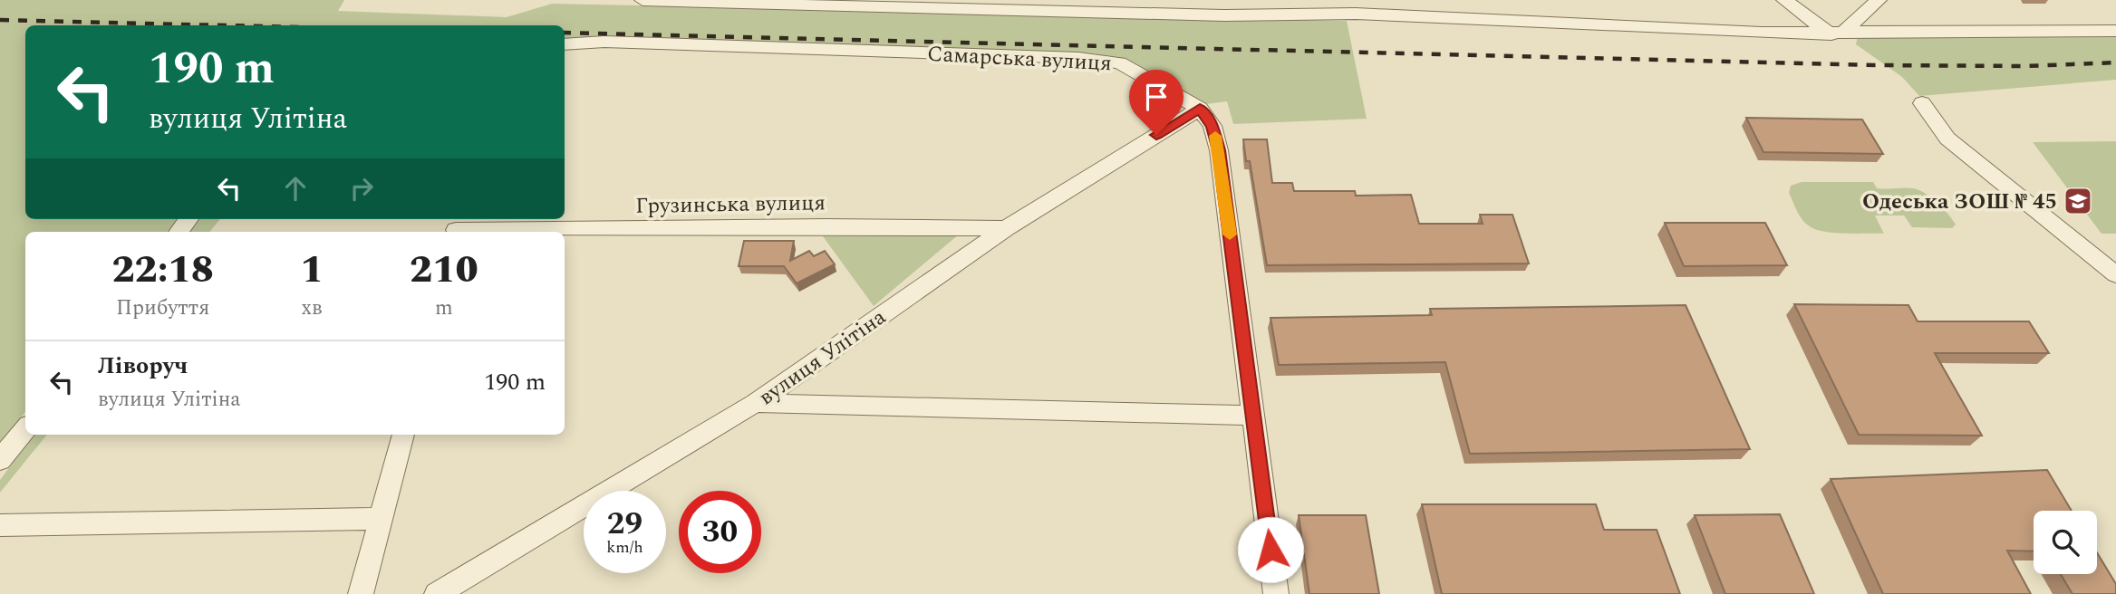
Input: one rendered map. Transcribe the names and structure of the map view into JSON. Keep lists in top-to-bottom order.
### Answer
{
  "streets": {
    "street": ["Самарська вулиця", "Грузинська вулиця", "вулиця Улітіна"]
  },
  "crossings": [
    ["Самарська вулиця", "вулиця Улітіна"],
    ["Грузинська вулиця", "вулиця Улітіна"]
  ],
  "places": {
    "school or university": ["Одеська ЗОШ № 45"]
  },
  "page": {
    "turn": ["190 m", "вулиця Улітіна"],
    "eta": [
      "22:18",
      "Прибуття",
      "1",
      "хв",
      "210",
      "m"
    ],
    "list": [
      {
        "name": "Ліворуч",
        "note": "вулиця Улітіна",
        "value": "190 m"
      }
    ],
    "speed": "29 km/h",
    "limit": "30"
  }
}
